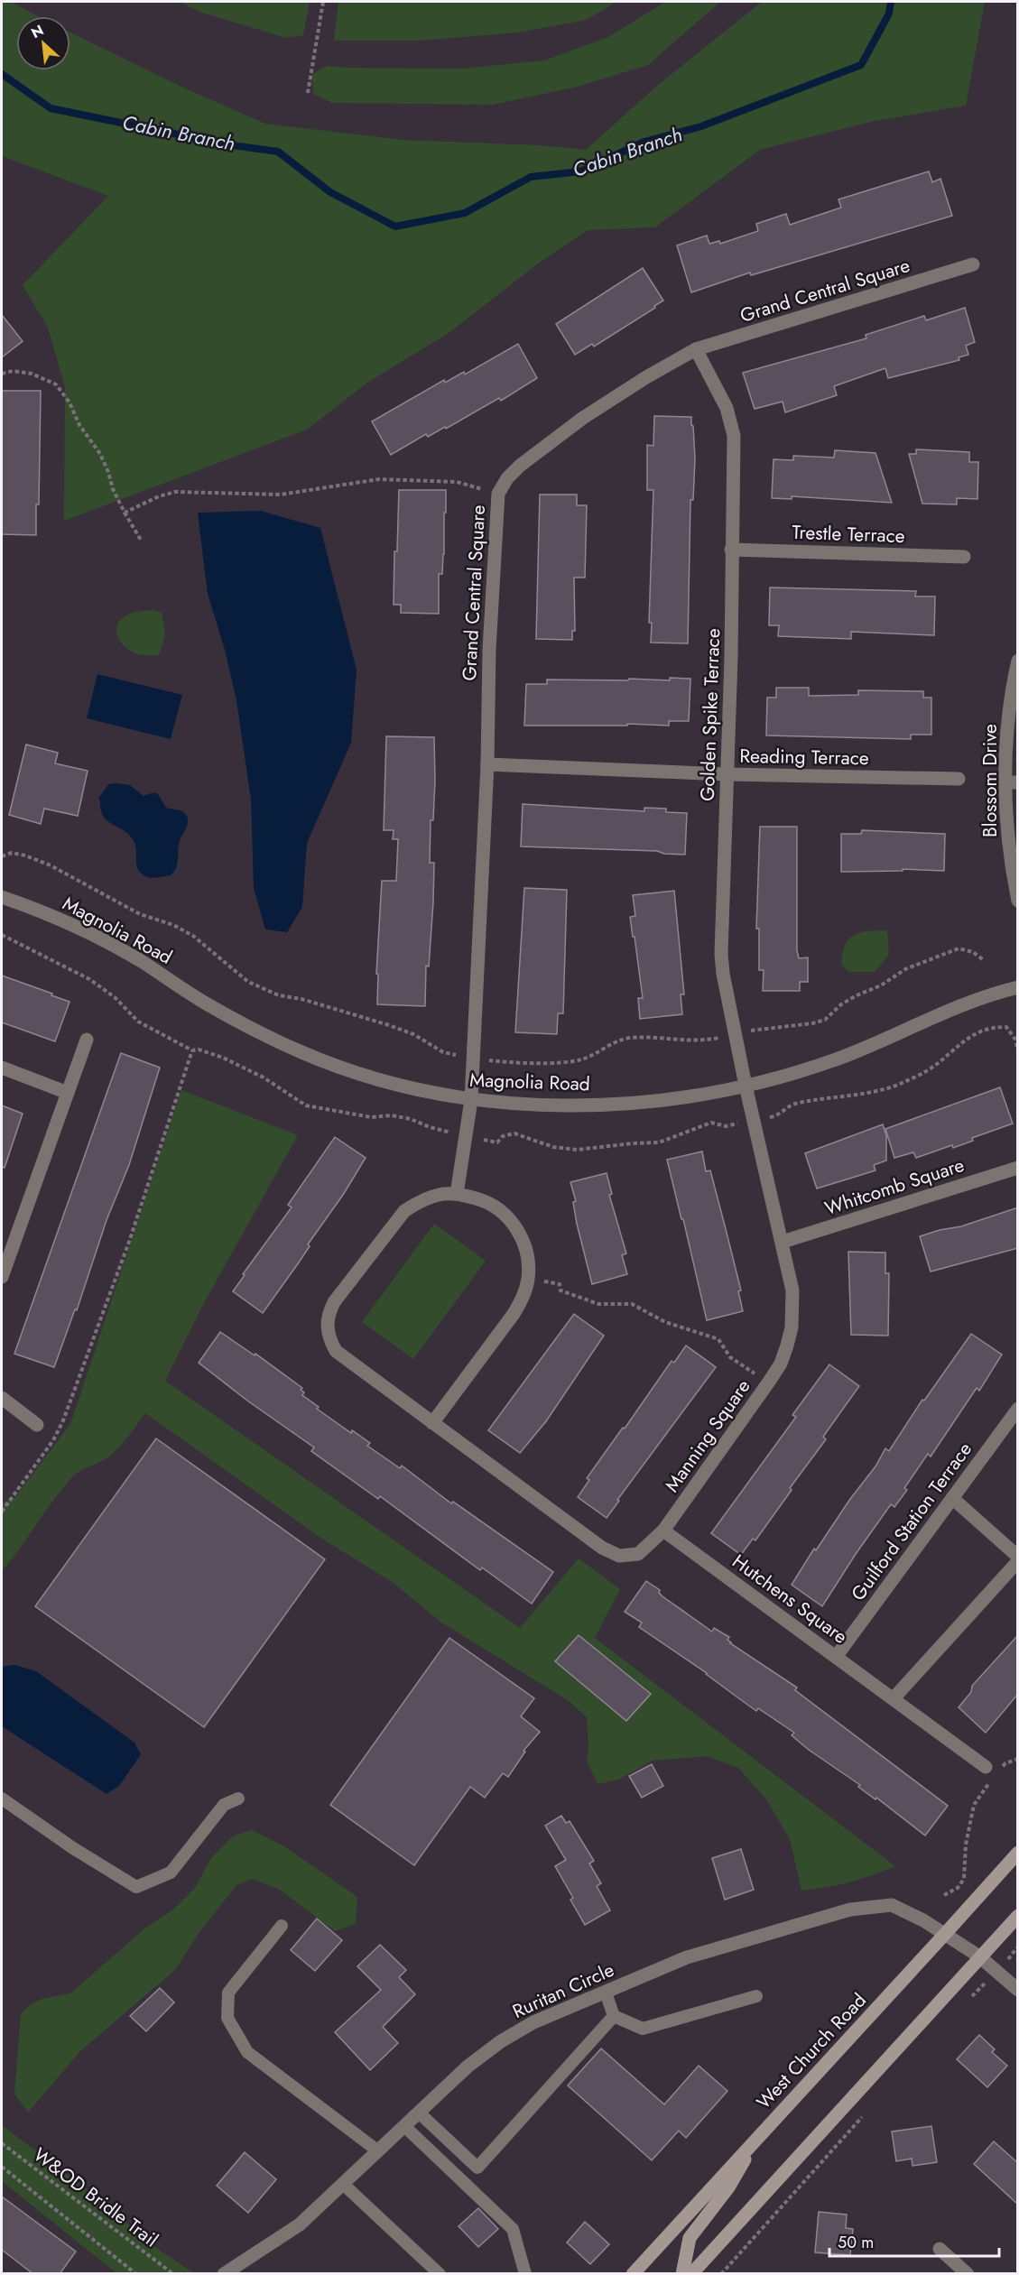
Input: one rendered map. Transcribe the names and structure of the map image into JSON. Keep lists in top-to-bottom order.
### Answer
{
  "streets": {
    "main road": ["West Church Road"],
    "street": [
      "Grand Central Square",
      "Trestle Terrace",
      "Golden Spike Terrace",
      "Reading Terrace",
      "Blossom Drive",
      "Magnolia Road",
      "Whitcomb Square",
      "Manning Square",
      "Guilford Station Terrace",
      "Hutchens Square",
      "Ruritan Circle"
    ],
    "path": ["W&OD Bridle Trail"]
  },
  "crossings": [
    ["Grand Central Square", "Golden Spike Terrace"],
    ["Grand Central Square", "Reading Terrace"],
    ["Grand Central Square", "Magnolia Road"],
    ["Trestle Terrace", "Golden Spike Terrace"],
    ["Golden Spike Terrace", "Reading Terrace"],
    ["Golden Spike Terrace", "Magnolia Road"],
    ["Golden Spike Terrace", "Manning Square"],
    ["Magnolia Road", "Manning Square"],
    ["Whitcomb Square", "Manning Square"],
    ["Manning Square", "Hutchens Square"],
    ["Guilford Station Terrace", "Hutchens Square"],
    ["Ruritan Circle", "West Church Road"]
  ],
  "water": ["Cabin Branch"],
  "scale_bar": "50 m",
  "north": "top left"
}
